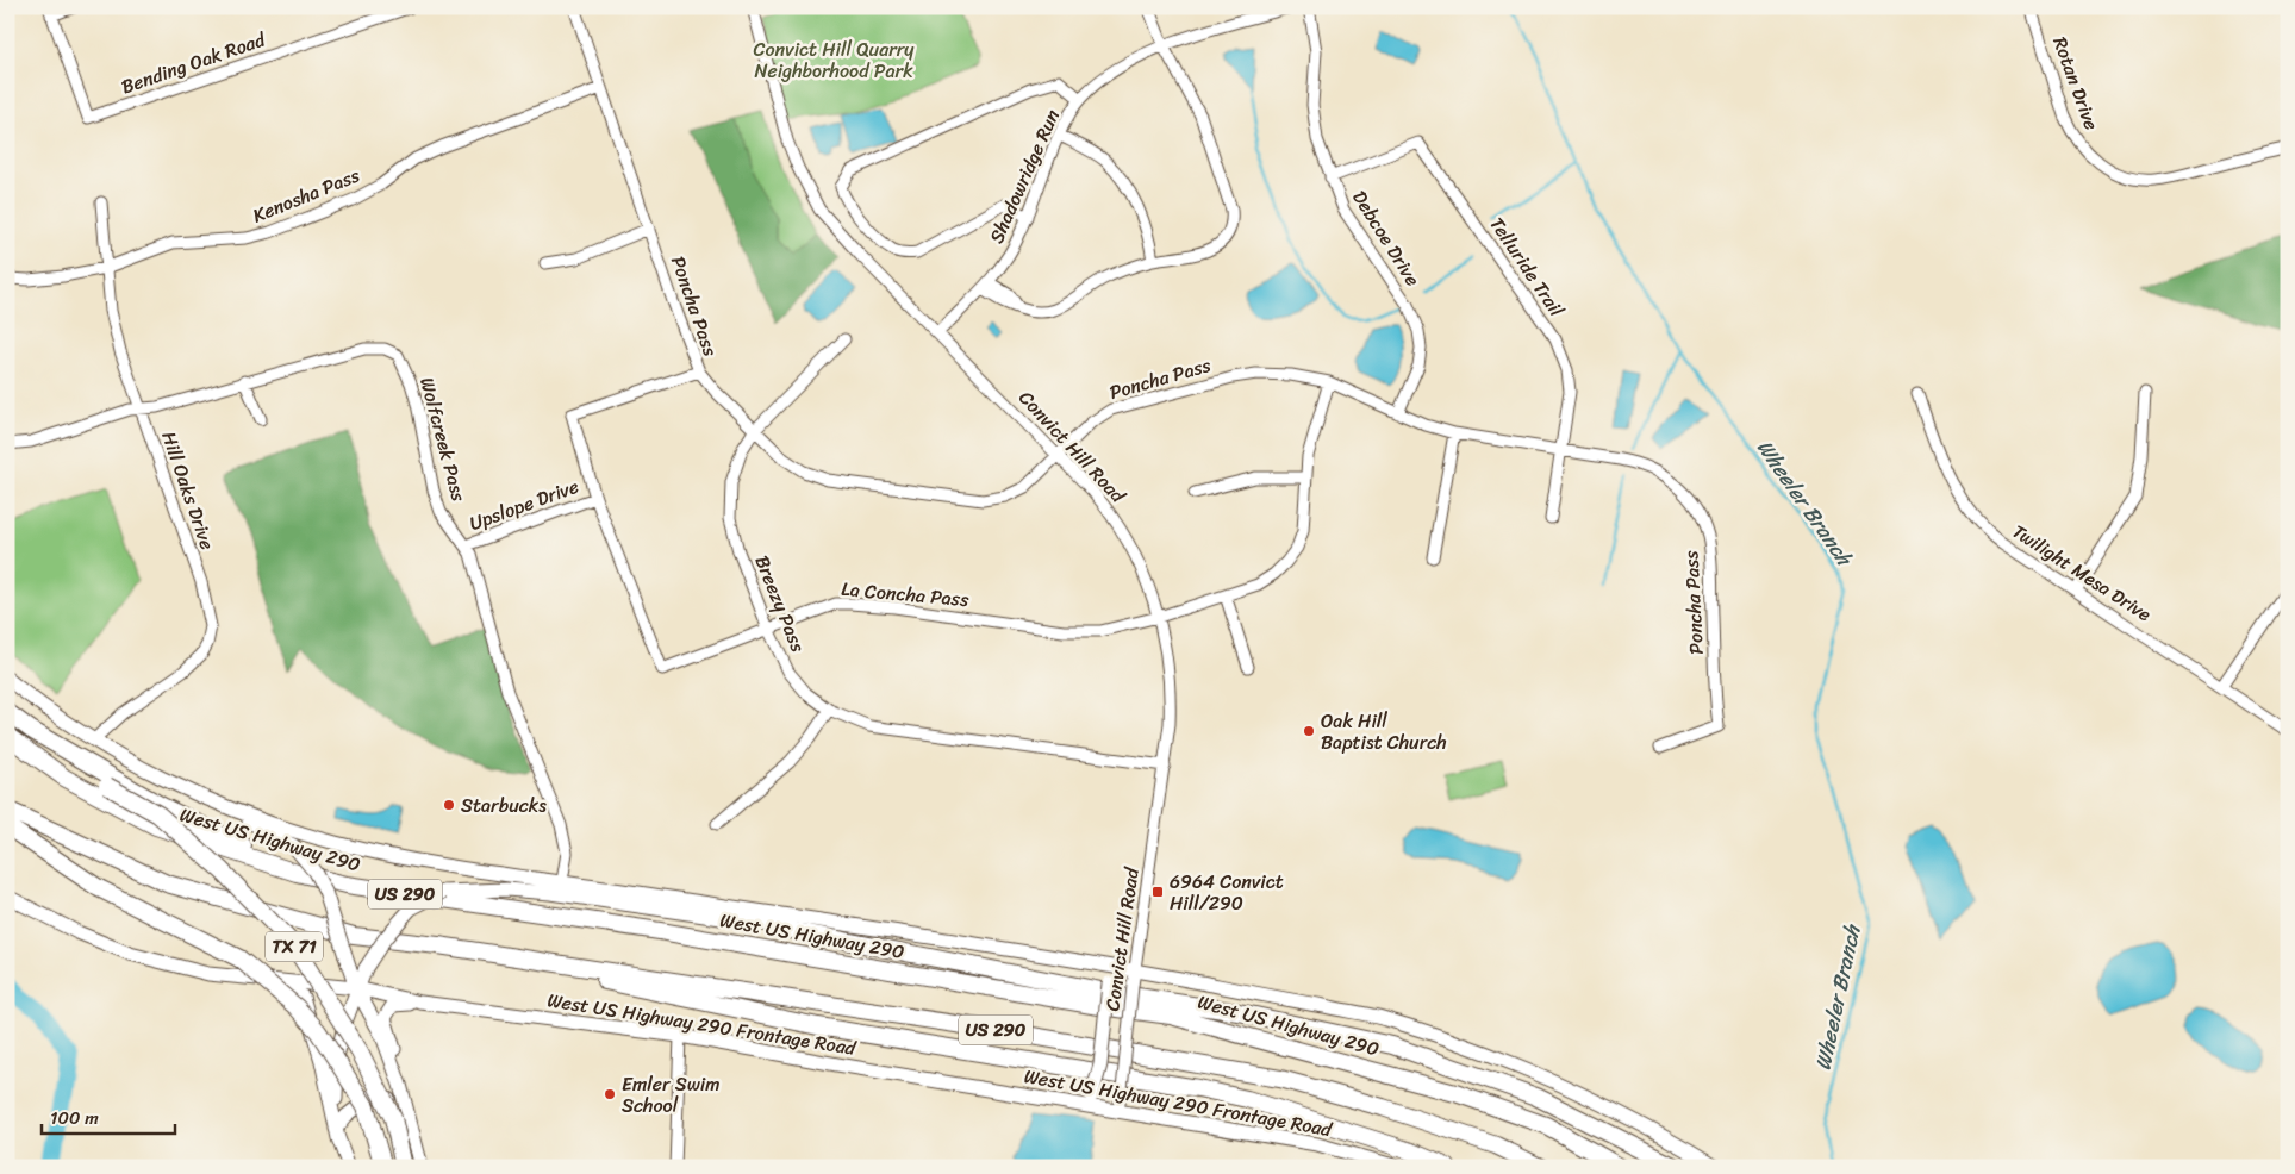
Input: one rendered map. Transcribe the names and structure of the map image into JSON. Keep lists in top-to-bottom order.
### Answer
{
  "streets": {
    "highway": ["West US Highway 290", "US 290", "TX 71"],
    "main road": ["West US Highway 290 Frontage Road"],
    "street": [
      "Bending Oak Road",
      "Rotan Drive",
      "Shadowridge Run",
      "Kenosha Pass",
      "Debcoe Drive",
      "Telluride Trail",
      "Poncha Pass",
      "Wolfcreek Pass",
      "Convict Hill Road",
      "Hill Oaks Drive",
      "Upslope Drive",
      "Twilight Mesa Drive",
      "La Concha Pass",
      "Breezy Pass"
    ]
  },
  "crossings": [
    ["Shadowridge Run", "Convict Hill Road"],
    ["Kenosha Pass", "Poncha Pass"],
    ["Kenosha Pass", "Hill Oaks Drive"],
    ["Debcoe Drive", "Telluride Trail"],
    ["Debcoe Drive", "Poncha Pass"],
    ["Telluride Trail", "Poncha Pass"],
    ["Poncha Pass", "Convict Hill Road"],
    ["Poncha Pass", "La Concha Pass"],
    ["Poncha Pass", "Breezy Pass"],
    ["Wolfcreek Pass", "Hill Oaks Drive"],
    ["Wolfcreek Pass", "Upslope Drive"],
    ["Wolfcreek Pass", "West US Highway 290"],
    ["Convict Hill Road", "La Concha Pass"],
    ["Convict Hill Road", "Breezy Pass"],
    ["Convict Hill Road", "West US Highway 290"],
    ["Convict Hill Road", "West US Highway 290 Frontage Road"],
    ["Hill Oaks Drive", "West US Highway 290"],
    ["Upslope Drive", "La Concha Pass"],
    ["La Concha Pass", "Breezy Pass"],
    ["West US Highway 290", "TX 71"]
  ],
  "water": ["Wheeler Branch"],
  "parks": ["Convict Hill Quarry Neighborhood Park"],
  "places": {
    "other": ["Oak Hill Baptist Church", "Starbucks", "Emler Swim School"],
    "transit": ["6964 Convict Hill/290"]
  },
  "scale_bar": "100 m"
}
